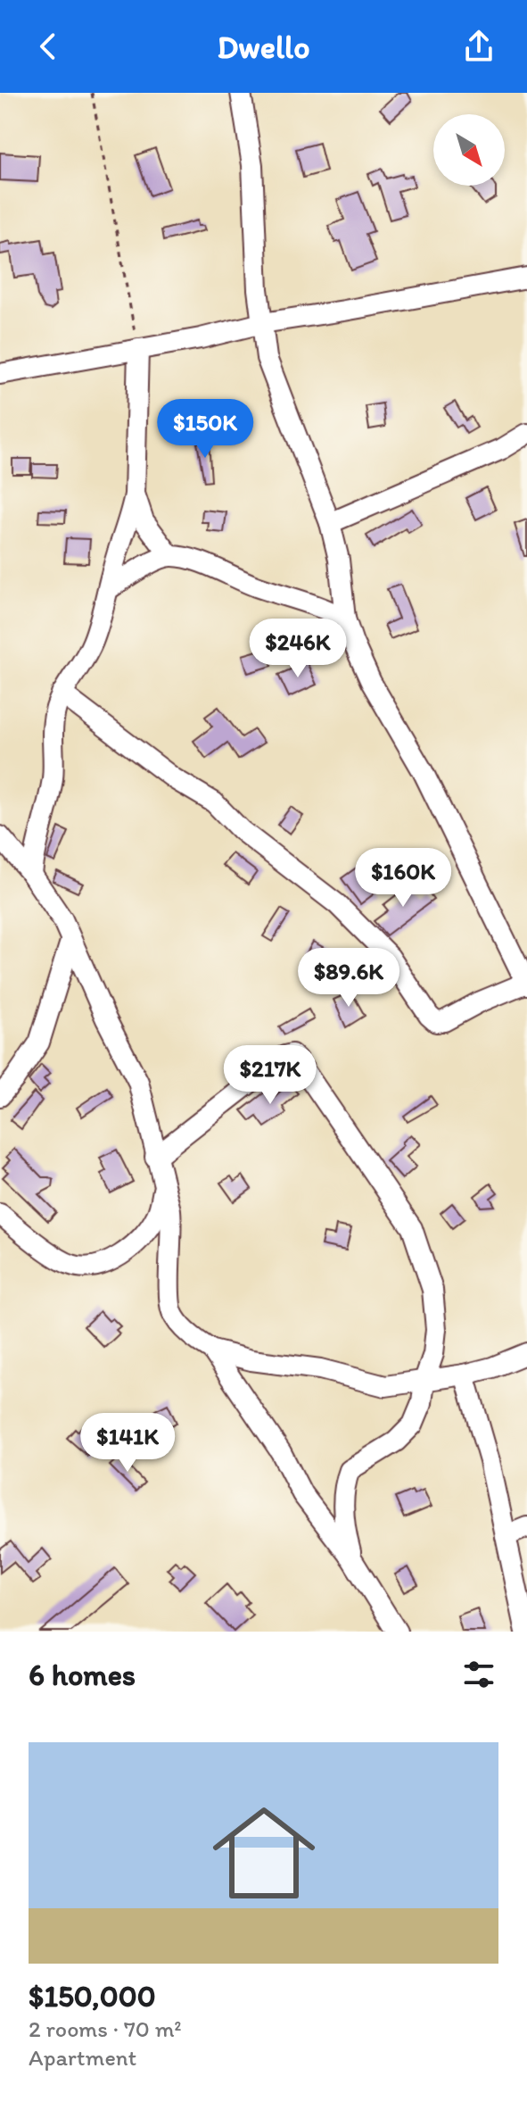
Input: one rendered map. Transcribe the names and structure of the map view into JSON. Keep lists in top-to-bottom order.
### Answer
{
  "north": "bottom right",
  "page": {
    "header": "Dwello",
    "price": [
      "$150K",
      "$246K",
      "$160K",
      "$89.6K",
      "$217K",
      "$141K"
    ],
    "heading": "6 homes",
    "list": [
      {
        "name": "$150,000",
        "note": "2 rooms · 70 m² · Apartment"
      }
    ]
  }
}
